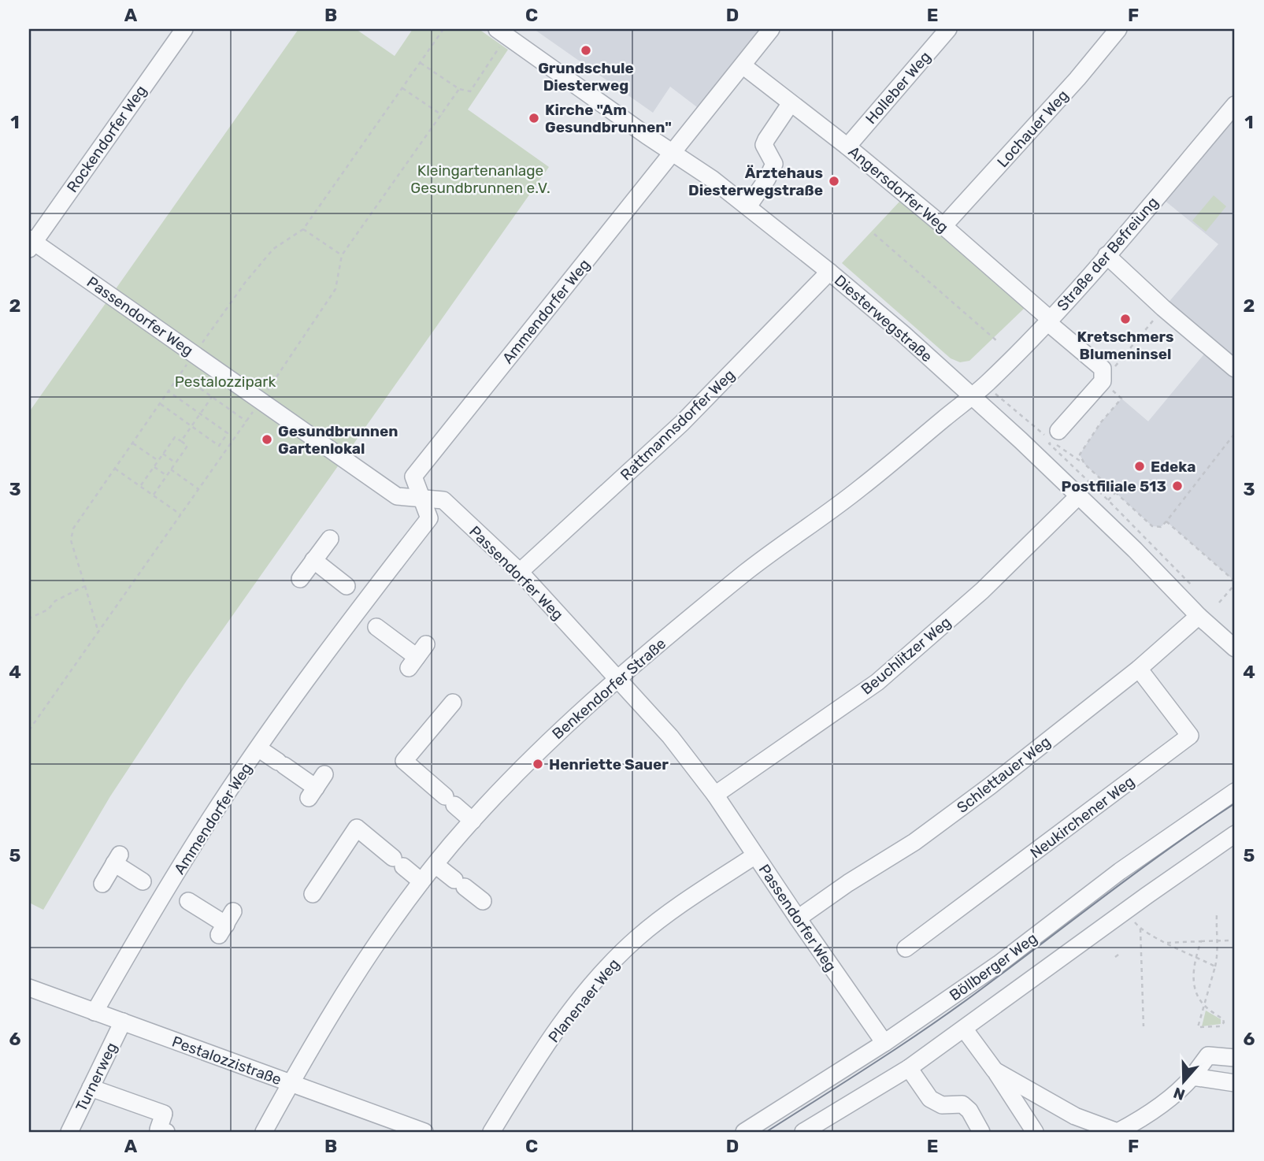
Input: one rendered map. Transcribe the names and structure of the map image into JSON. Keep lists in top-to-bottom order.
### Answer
{
  "streets": {
    "street": [
      "Holleber Weg",
      "Lochauer Weg",
      "Rockendorfer Weg",
      "Angersdorfer Weg",
      "Straße der Befreiung",
      "Ammendorfer Weg",
      "Passendorfer Weg",
      "Diesterwegstraße",
      "Rattmannsdorfer Weg",
      "Beuchlitzer Weg",
      "Benkendorfer Straße",
      "Schlettauer Weg",
      "Neukirchener Weg",
      "Böllberger Weg",
      "Planenaer Weg",
      "Pestalozzistraße",
      "Turnerweg"
    ]
  },
  "crossings": [
    ["Holleber Weg", "Angersdorfer Weg"],
    ["Lochauer Weg", "Angersdorfer Weg"],
    ["Rockendorfer Weg", "Passendorfer Weg"],
    ["Angersdorfer Weg", "Straße der Befreiung"],
    ["Angersdorfer Weg", "Ammendorfer Weg"],
    ["Straße der Befreiung", "Diesterwegstraße"],
    ["Straße der Befreiung", "Benkendorfer Straße"],
    ["Ammendorfer Weg", "Passendorfer Weg"],
    ["Ammendorfer Weg", "Diesterwegstraße"],
    ["Ammendorfer Weg", "Pestalozzistraße"],
    ["Passendorfer Weg", "Rattmannsdorfer Weg"],
    ["Passendorfer Weg", "Beuchlitzer Weg"],
    ["Passendorfer Weg", "Benkendorfer Straße"],
    ["Passendorfer Weg", "Schlettauer Weg"],
    ["Passendorfer Weg", "Böllberger Weg"],
    ["Passendorfer Weg", "Planenaer Weg"],
    ["Diesterwegstraße", "Rattmannsdorfer Weg"],
    ["Diesterwegstraße", "Beuchlitzer Weg"],
    ["Diesterwegstraße", "Benkendorfer Straße"],
    ["Diesterwegstraße", "Schlettauer Weg"],
    ["Benkendorfer Straße", "Pestalozzistraße"],
    ["Schlettauer Weg", "Neukirchener Weg"],
    ["Pestalozzistraße", "Turnerweg"]
  ],
  "parks": ["Kleingartenanlage Gesundbrunnen e.V.", "Pestalozzipark"],
  "places": [
    "Grundschule Diesterweg",
    "Kirche \"Am Gesundbrunnen\"",
    "Ärztehaus Diesterwegstraße",
    "Kretschmers Blumeninsel",
    "Gesundbrunnen Gartenlokal",
    "Edeka",
    "Postfiliale 513",
    "Henriette Sauer"
  ],
  "north": "bottom",
  "grid": {
    "columns": [
      "A",
      "B",
      "C",
      "D",
      "E",
      "F"
    ],
    "rows": [
      "1",
      "2",
      "3",
      "4",
      "5",
      "6"
    ]
  }
}
